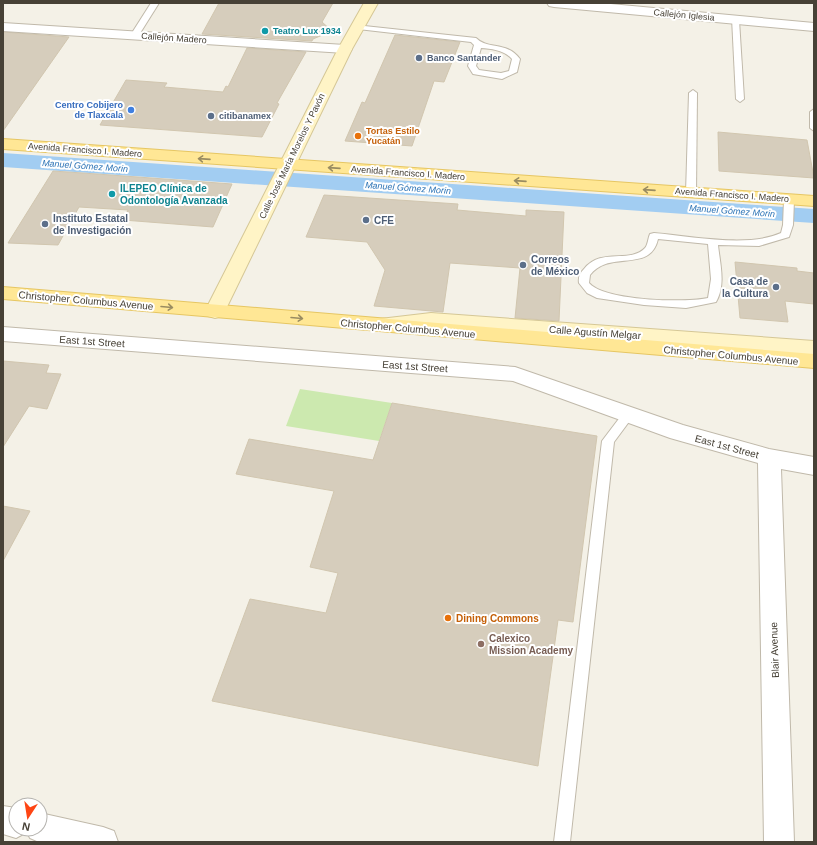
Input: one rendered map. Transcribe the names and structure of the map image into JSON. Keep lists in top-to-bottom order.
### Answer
{
  "streets": {
    "main road": [
      "Avenida Francisco I. Madero",
      "Calle José María Morelos Y Pavón",
      "Christopher Columbus Avenue",
      "Calle Agustín Melgar"
    ],
    "street": [
      "Callejón Iglesia",
      "Callejón Madero",
      "East 1st Street",
      "Blair Avenue"
    ]
  },
  "crossings": [
    ["Callejón Madero", "Calle José María Morelos Y Pavón"],
    ["Avenida Francisco I. Madero", "Calle José María Morelos Y Pavón"],
    ["Calle José María Morelos Y Pavón", "Christopher Columbus Avenue"],
    ["Christopher Columbus Avenue", "Calle Agustín Melgar"],
    ["East 1st Street", "Blair Avenue"]
  ],
  "one_way": ["Avenida Francisco I. Madero", "Christopher Columbus Avenue"],
  "water": ["Manuel Gómez Morin"],
  "places": [
    "Teatro Lux 1934",
    "Banco Santander",
    "Centro Cobijero de Tlaxcala",
    "citibanamex",
    "Tortas Estilo Yucatán",
    "ILEPEO Clínica de Odontología Avanzada",
    "CFE",
    "Instituto Estatal de Investigación",
    "Correos de México",
    "Casa de la Cultura",
    "Dining Commons",
    "Calexico Mission Academy"
  ],
  "north": "bottom"
}
